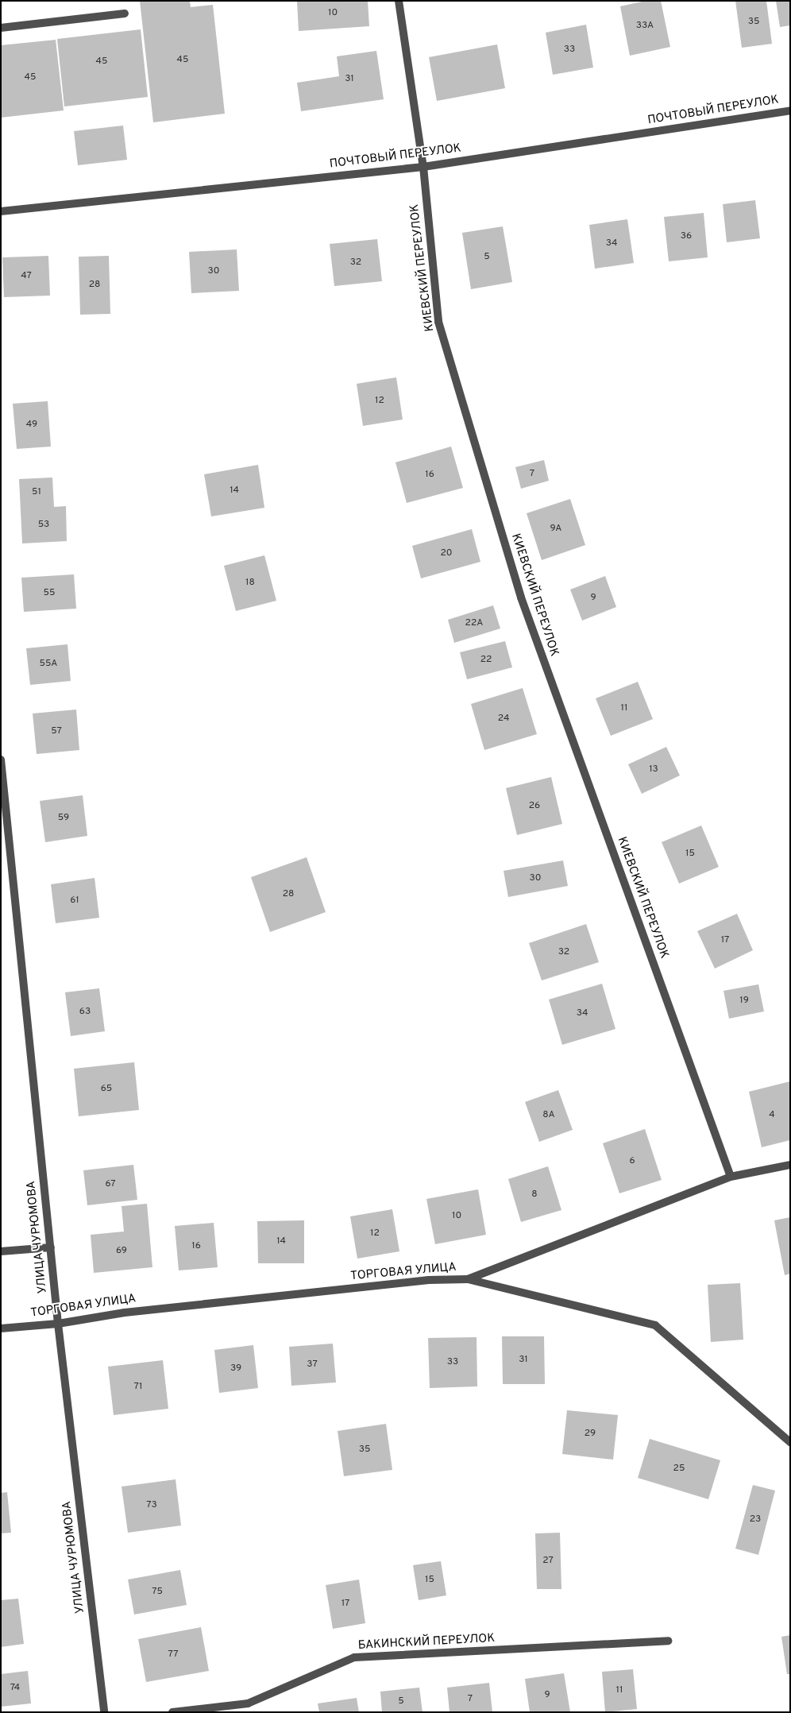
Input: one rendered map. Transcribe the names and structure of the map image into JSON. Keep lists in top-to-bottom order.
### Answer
{
  "streets": {
    "street": [
      "ПОЧТОВЫЙ ПЕРЕУЛОК",
      "КИЕВСКИЙ ПЕРЕУЛОК",
      "УЛИЦА ЧУРЮМОВА",
      "ТОРГОВАЯ УЛИЦА",
      "БАКИНСКИЙ ПЕРЕУЛОК"
    ]
  },
  "crossings": [
    ["ПОЧТОВЫЙ ПЕРЕУЛОК", "КИЕВСКИЙ ПЕРЕУЛОК"],
    ["КИЕВСКИЙ ПЕРЕУЛОК", "ТОРГОВАЯ УЛИЦА"],
    ["УЛИЦА ЧУРЮМОВА", "ТОРГОВАЯ УЛИЦА"]
  ],
  "house_numbers": [
    "10",
    "35",
    "33А",
    "33",
    "45",
    "45",
    "45",
    "31",
    "36",
    "34",
    "5",
    "32",
    "30",
    "47",
    "28",
    "12",
    "49",
    "7",
    "16",
    "14",
    "51",
    "53",
    "9А",
    "20",
    "18",
    "55",
    "9",
    "22А",
    "22",
    "55А",
    "11",
    "24",
    "57",
    "13",
    "26",
    "59",
    "15",
    "30",
    "28",
    "61",
    "17",
    "32",
    "19",
    "63",
    "34",
    "65",
    "8А",
    "4",
    "6",
    "67",
    "8",
    "10",
    "12",
    "14",
    "16",
    "69",
    "31",
    "33",
    "37",
    "39",
    "71",
    "29",
    "35",
    "25",
    "73",
    "23",
    "27",
    "15",
    "75",
    "17",
    "77",
    "74",
    "11",
    "9",
    "7",
    "5"
  ]
}
